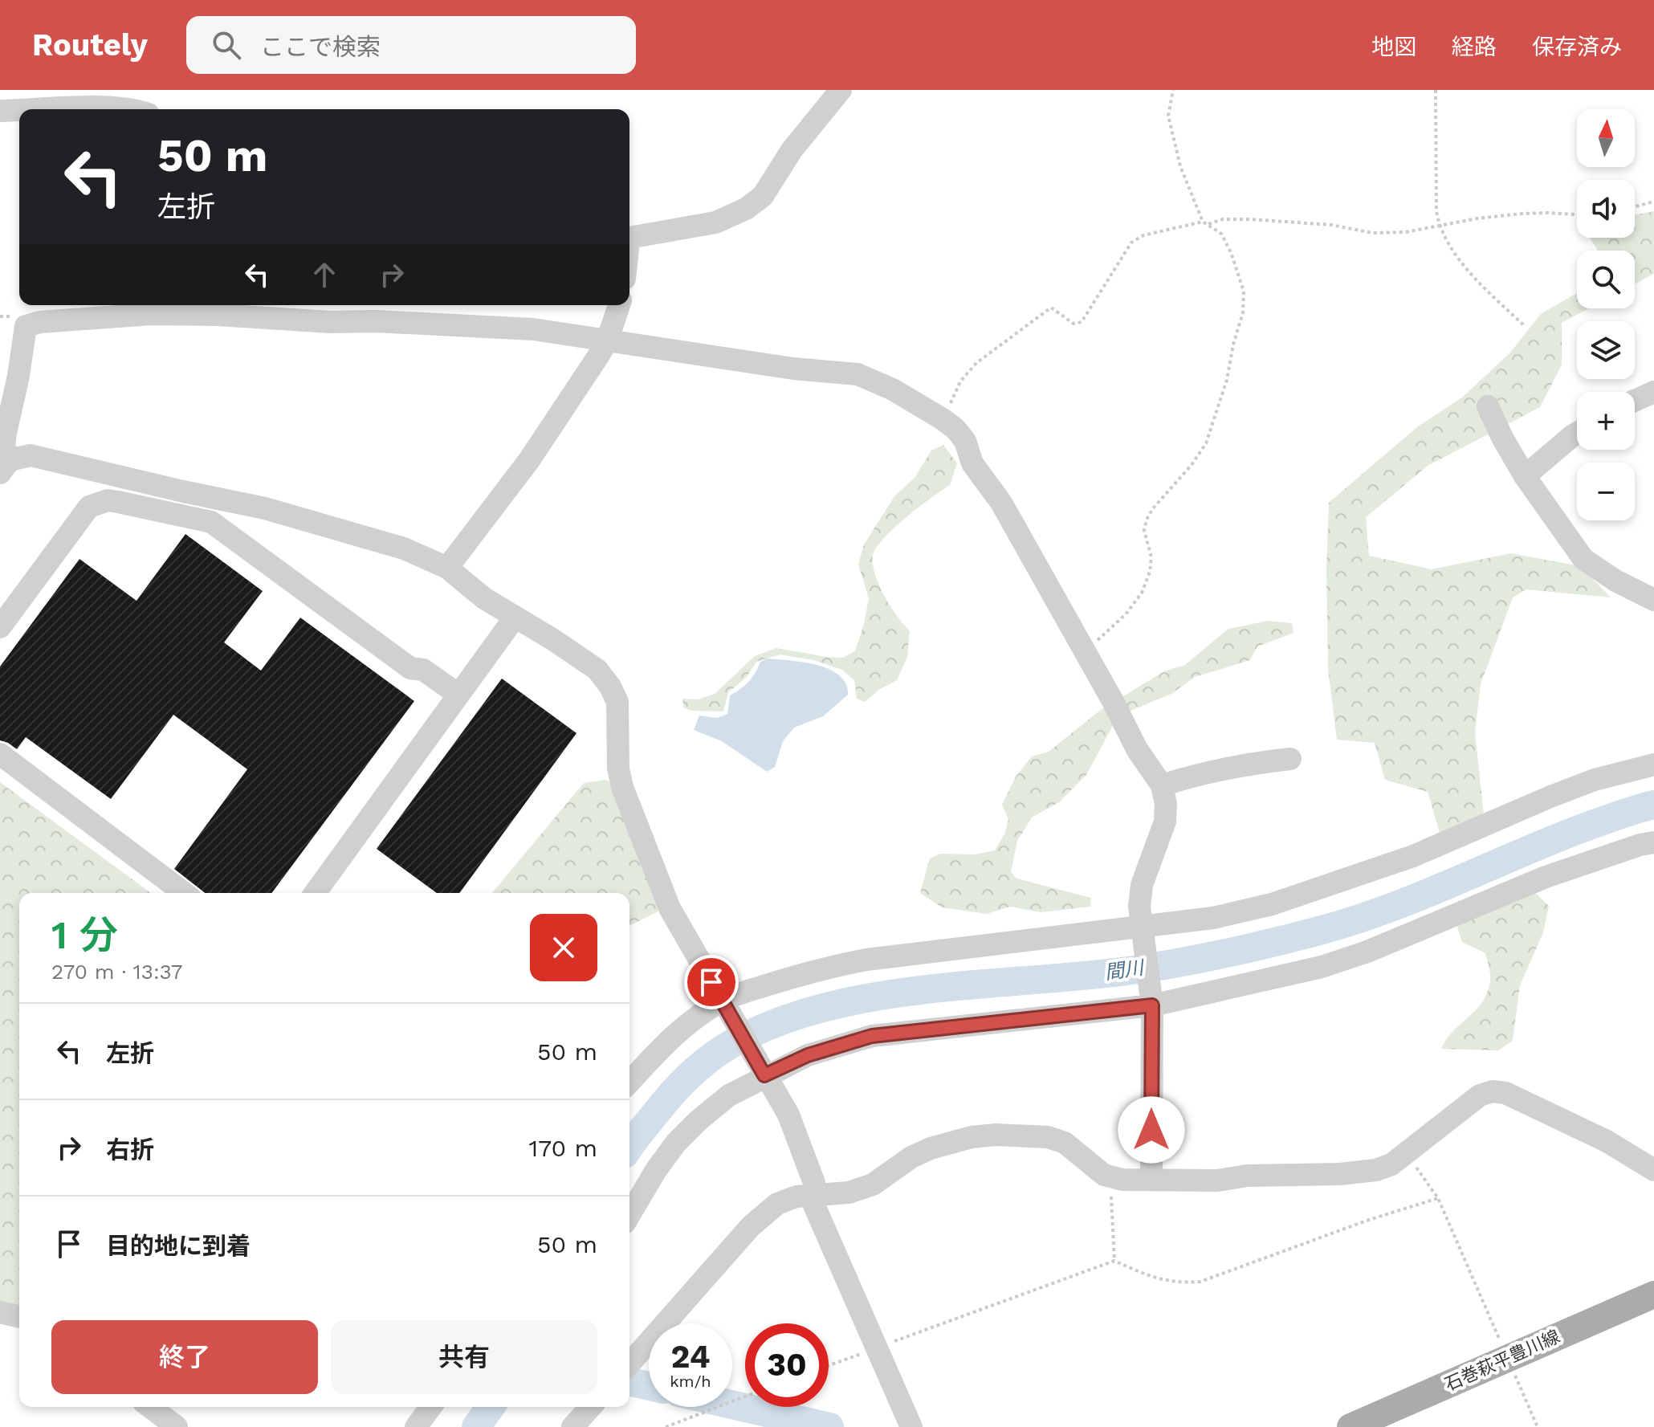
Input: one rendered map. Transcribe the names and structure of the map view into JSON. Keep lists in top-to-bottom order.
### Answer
{
  "streets": {
    "main road": ["石巻萩平豊川線"]
  },
  "water": ["間川"],
  "north": "top",
  "page": {
    "header": "Routely",
    "search": "ここで検索",
    "nav": ["地図", "経路", "保存済み"],
    "map_buttons": ["+", "−"],
    "turn": ["50 m", "左折"],
    "heading": ["1 分", "270 m · 13:37"],
    "list": [
      {
        "name": "左折",
        "value": "50 m"
      },
      {
        "name": "右折",
        "value": "170 m"
      },
      {
        "name": "目的地に到着",
        "value": "50 m"
      }
    ],
    "buttons": ["終了", "共有"],
    "speed": "24 km/h",
    "limit": "30"
  }
}
